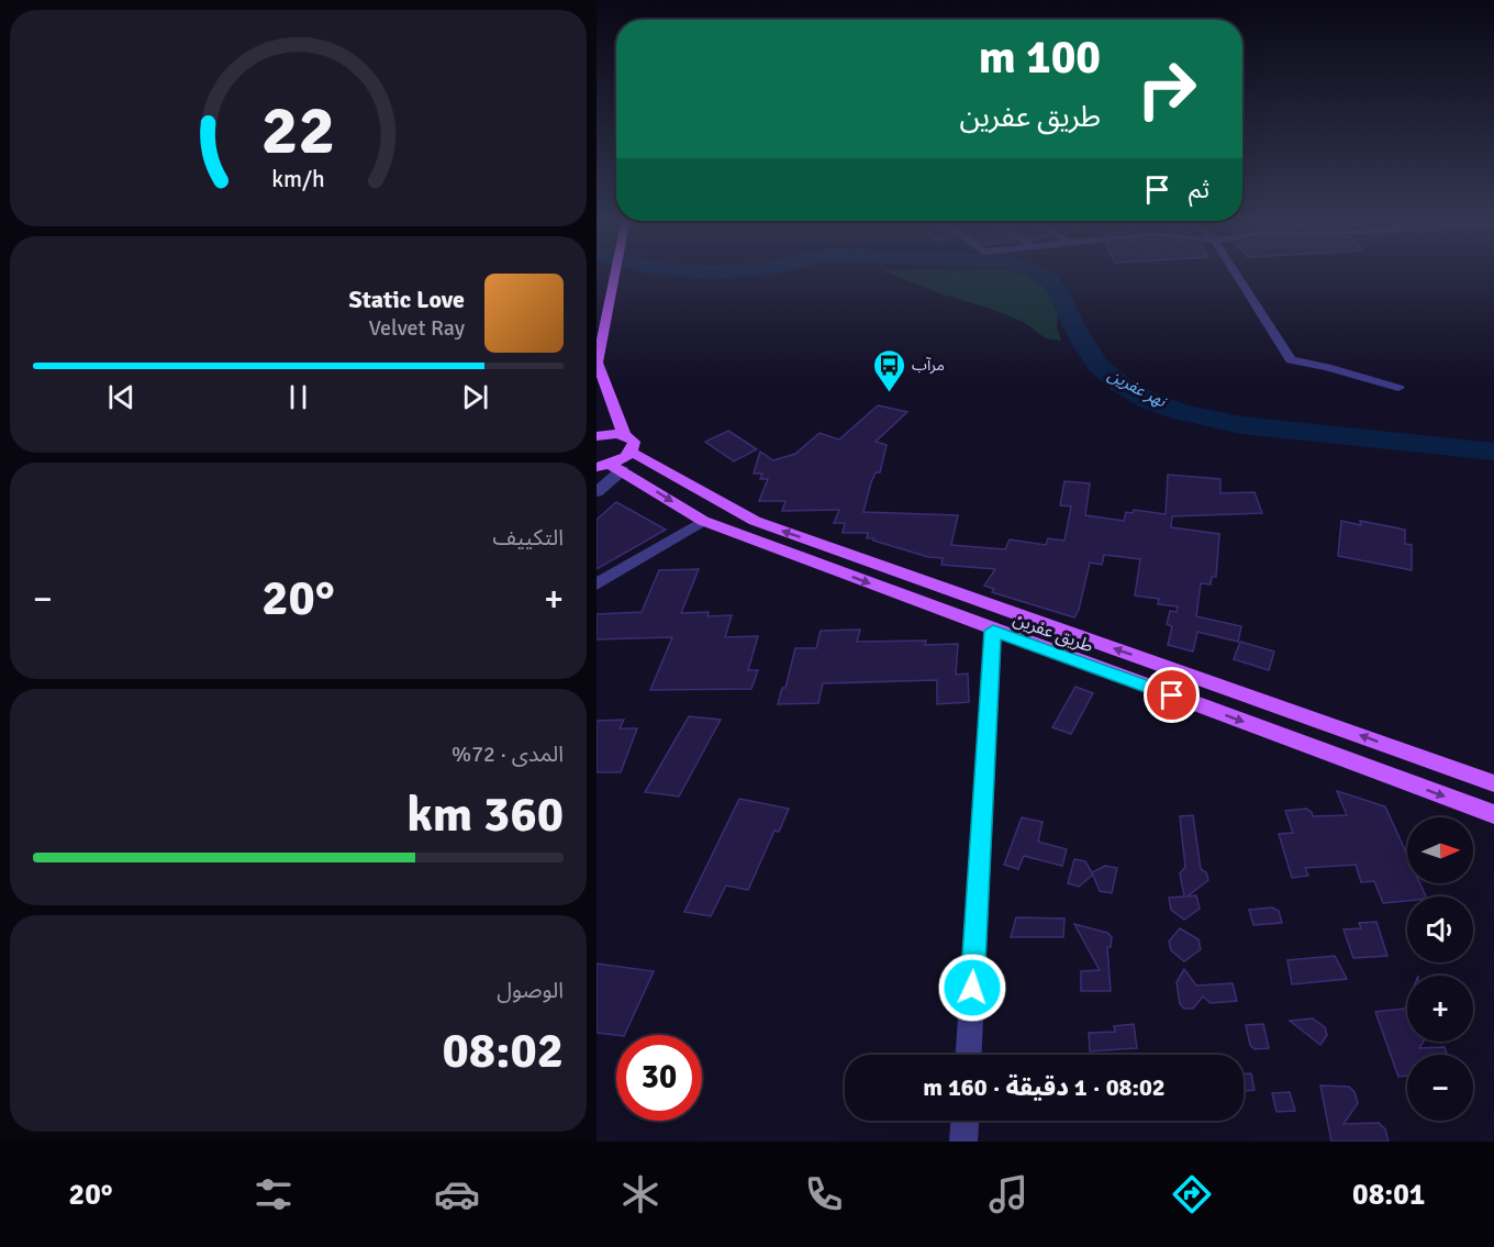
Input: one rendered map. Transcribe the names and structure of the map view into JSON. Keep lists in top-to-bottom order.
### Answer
{
  "streets": {
    "main road": ["طريق عفرين"]
  },
  "water": ["نهر عفرين"],
  "places": {
    "bus stop": ["مرآب"]
  },
  "north": "right",
  "page": {
    "turn": ["100 m", "طريق عفرين"],
    "then": "ثم",
    "song": ["Static Love", "Velvet Ray"],
    "tile": [
      "التكييف",
      ["المدى · 72%", "360 km"],
      ["الوصول", "08:02"]
    ],
    "heat": ["−", "20°", "+"],
    "map_buttons": ["+", "−"],
    "limit": "30",
    "trip": "08:02 · 1 دقيقة · 160 m",
    "tabs": ["08:01", "20°"],
    "gauge": ["22", "km/h"]
  }
}
